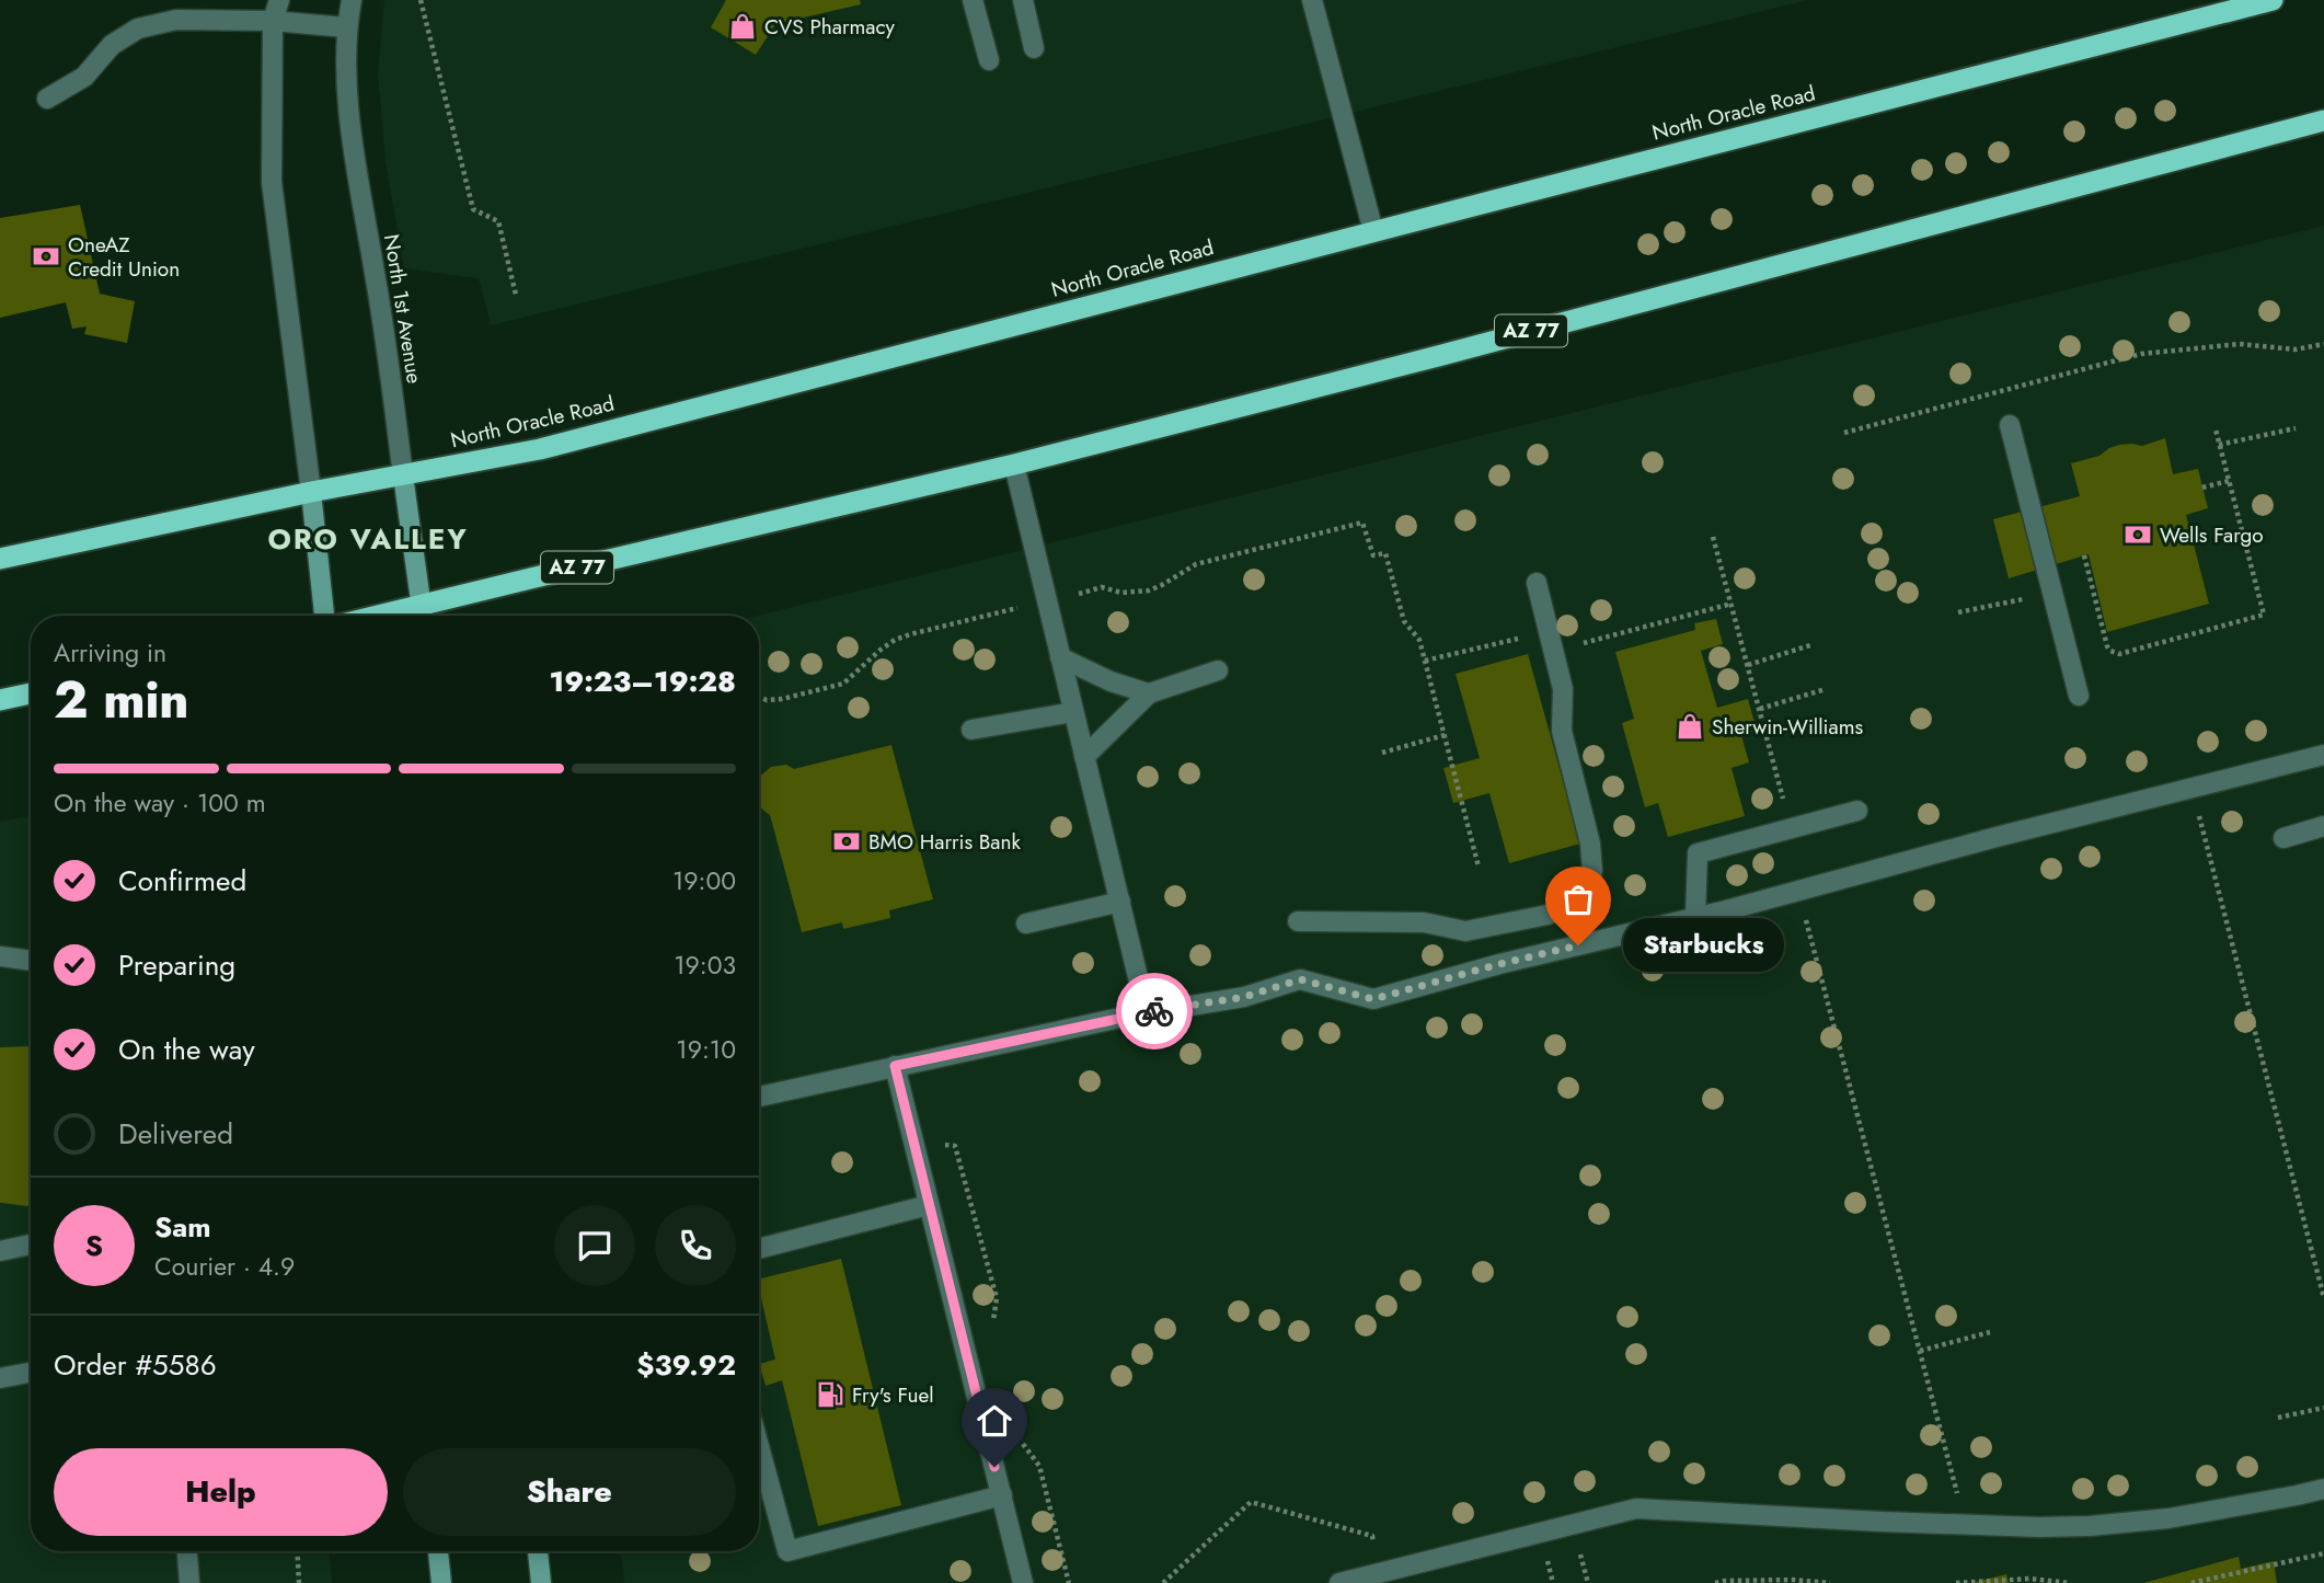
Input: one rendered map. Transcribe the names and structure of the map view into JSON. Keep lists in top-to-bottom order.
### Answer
{
  "streets": {
    "highway": ["North Oracle Road", "AZ 77"],
    "main road": ["North 1st Avenue"]
  },
  "crossings": [
    ["North Oracle Road", "North 1st Avenue"],
    ["North 1st Avenue", "AZ 77"]
  ],
  "districts": ["ORO VALLEY"],
  "places": {
    "shop": ["CVS Pharmacy", "Sherwin-Williams"],
    "bank": ["OneAZ Credit Union", "Wells Fargo", "BMO Harris Bank"],
    "other": ["Starbucks"],
    "fuel station": ["Fry's Fuel"]
  },
  "page": {
    "heading": ["2 min", "Arriving in", "19:23–19:28"],
    "panel": [
      "Sam",
      "Courier · 4.9",
      "Order #5586",
      "$39.92"
    ],
    "bar": "On the way · 100 m",
    "list": [
      ["Confirmed", "19:00"],
      ["Preparing", "19:03"],
      ["On the way", "19:10"],
      "Delivered"
    ],
    "bubble": "Starbucks",
    "round": "S",
    "buttons": ["Help", "Share"]
  }
}
